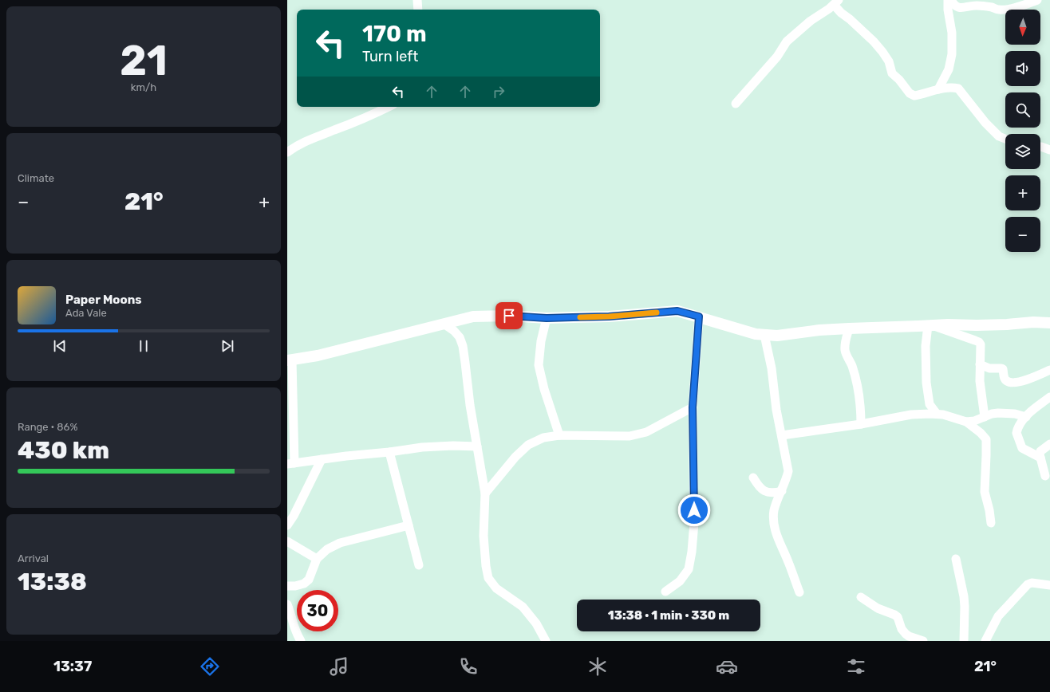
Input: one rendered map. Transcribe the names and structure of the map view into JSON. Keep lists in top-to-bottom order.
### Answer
{
  "north": "bottom",
  "page": {
    "tile": [
      ["21", "km/h"],
      "Climate",
      ["Range · 86%", "430 km"],
      ["Arrival", "13:38"]
    ],
    "map_buttons": ["+", "−"],
    "turn": ["170 m", "Turn left"],
    "heat": ["−", "21°", "+"],
    "song": ["Paper Moons", "Ada Vale"],
    "limit": "30",
    "trip": "13:38 · 1 min · 330 m",
    "tabs": ["13:37", "21°"]
  }
}
